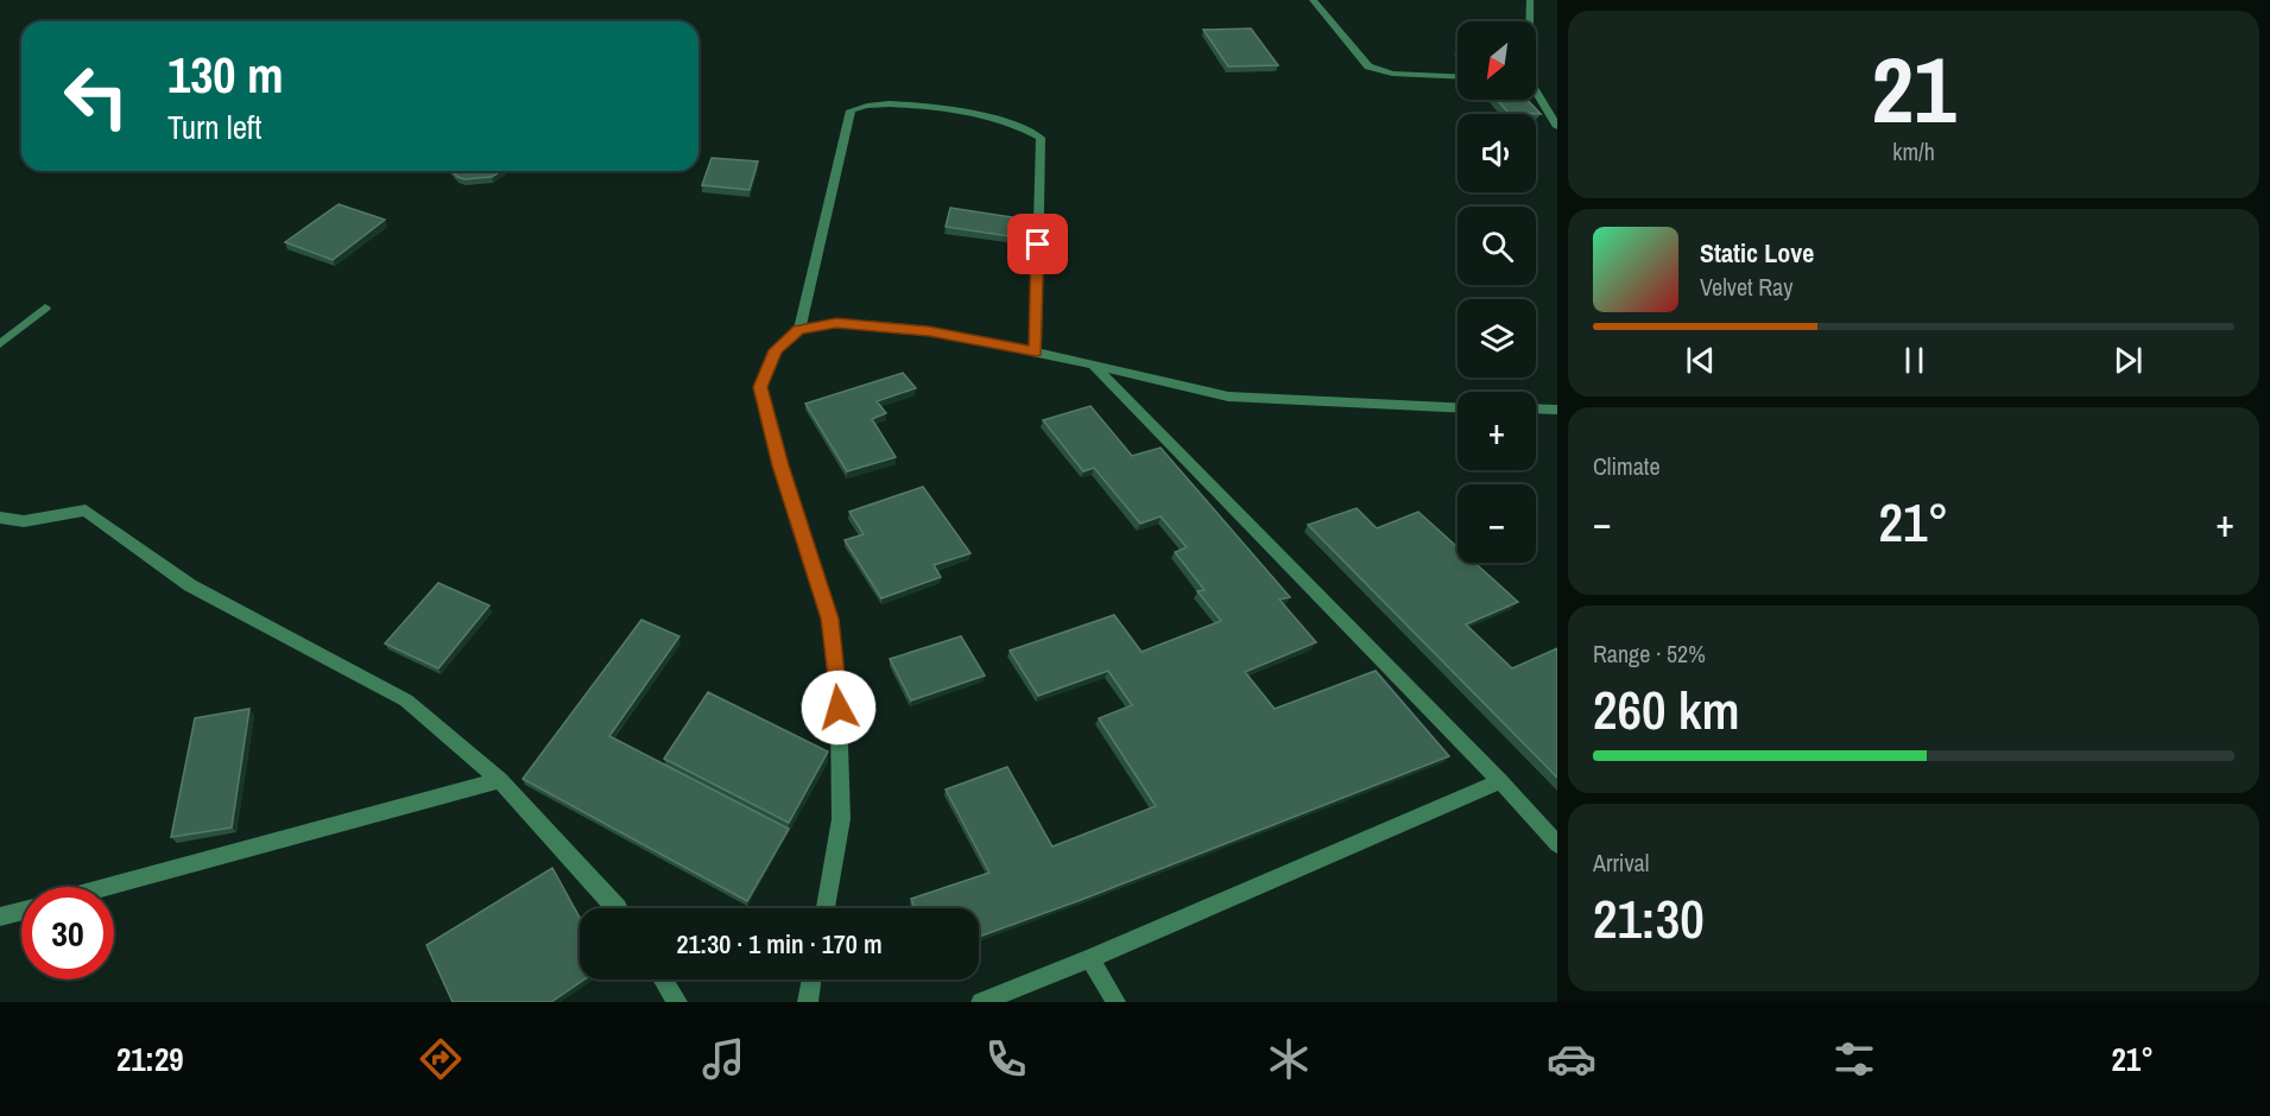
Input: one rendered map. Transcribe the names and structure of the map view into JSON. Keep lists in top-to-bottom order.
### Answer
{
  "north": "bottom left",
  "page": {
    "tile": [
      ["21", "km/h"],
      "Climate",
      ["Range · 52%", "260 km"],
      ["Arrival", "21:30"]
    ],
    "map_buttons": ["+", "−"],
    "turn": ["130 m", "Turn left"],
    "song": ["Static Love", "Velvet Ray"],
    "heat": ["−", "21°", "+"],
    "limit": "30",
    "trip": "21:30 · 1 min · 170 m",
    "tabs": ["21:29", "21°"]
  }
}
